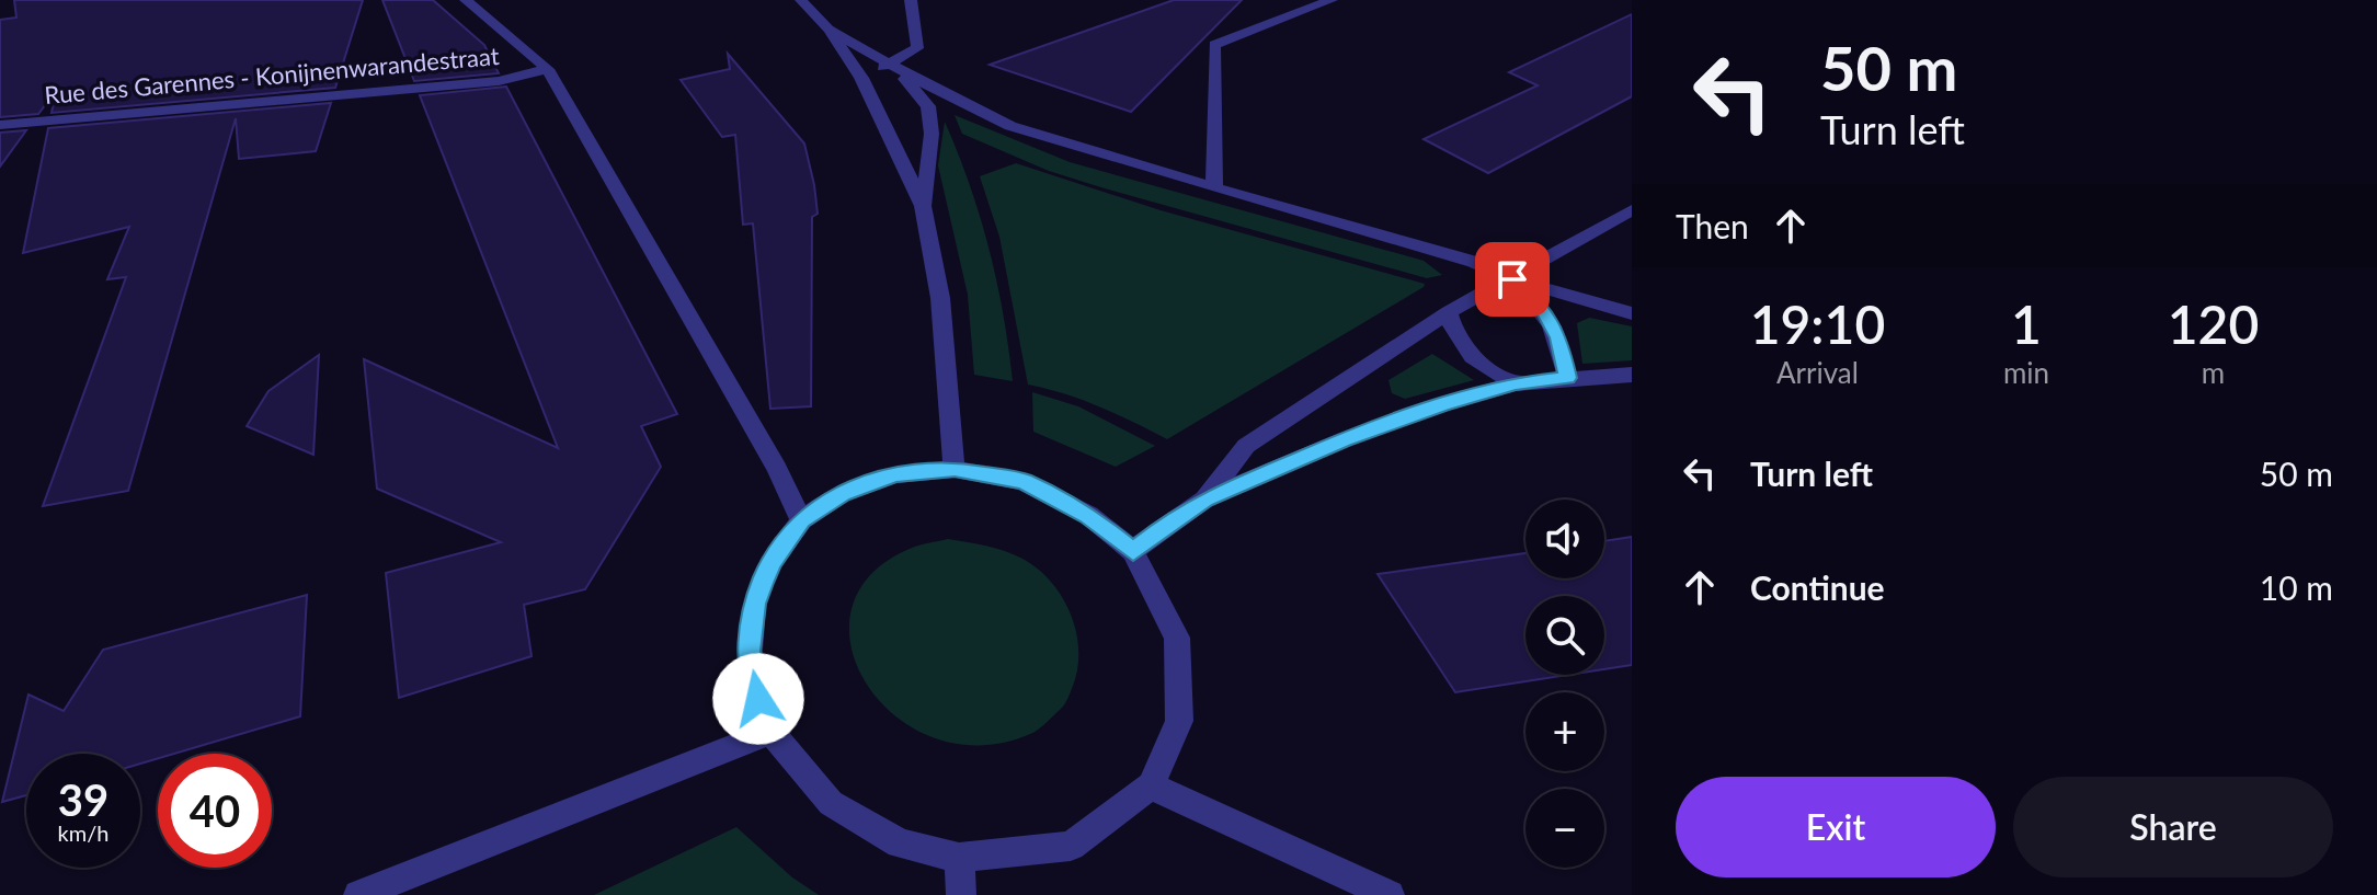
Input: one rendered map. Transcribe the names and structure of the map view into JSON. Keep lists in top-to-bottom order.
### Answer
{
  "streets": {
    "street": ["Rue des Garennes - Konijnenwarandestraat"]
  },
  "page": {
    "turn": ["50 m", "Turn left"],
    "then": "Then",
    "eta": [
      "19:10",
      "Arrival",
      "1",
      "min",
      "120",
      "m"
    ],
    "list": [
      {
        "name": "Turn left",
        "value": "50 m"
      },
      {
        "name": "Continue",
        "value": "10 m"
      }
    ],
    "map_buttons": ["+", "−"],
    "speed": "39 km/h",
    "limit": "40",
    "buttons": ["Exit", "Share"]
  }
}
